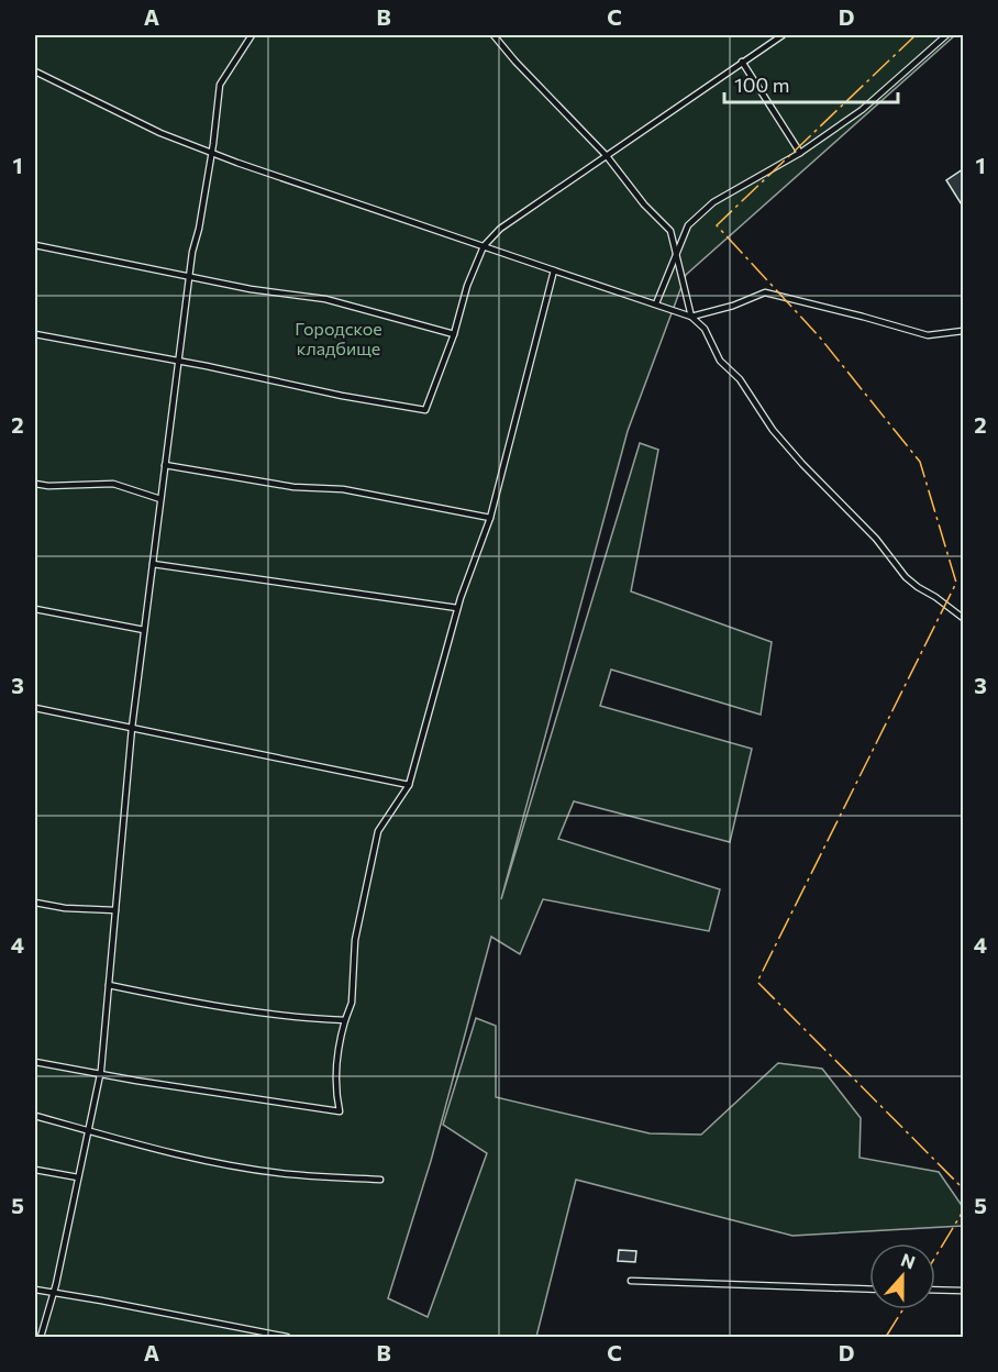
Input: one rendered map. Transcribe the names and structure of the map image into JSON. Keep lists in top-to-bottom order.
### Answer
{
  "parks": ["Городское кладбище"],
  "scale_bar": "100 m",
  "north": "top",
  "grid": {
    "columns": [
      "A",
      "B",
      "C",
      "D"
    ],
    "rows": [
      "1",
      "2",
      "3",
      "4",
      "5"
    ]
  }
}
